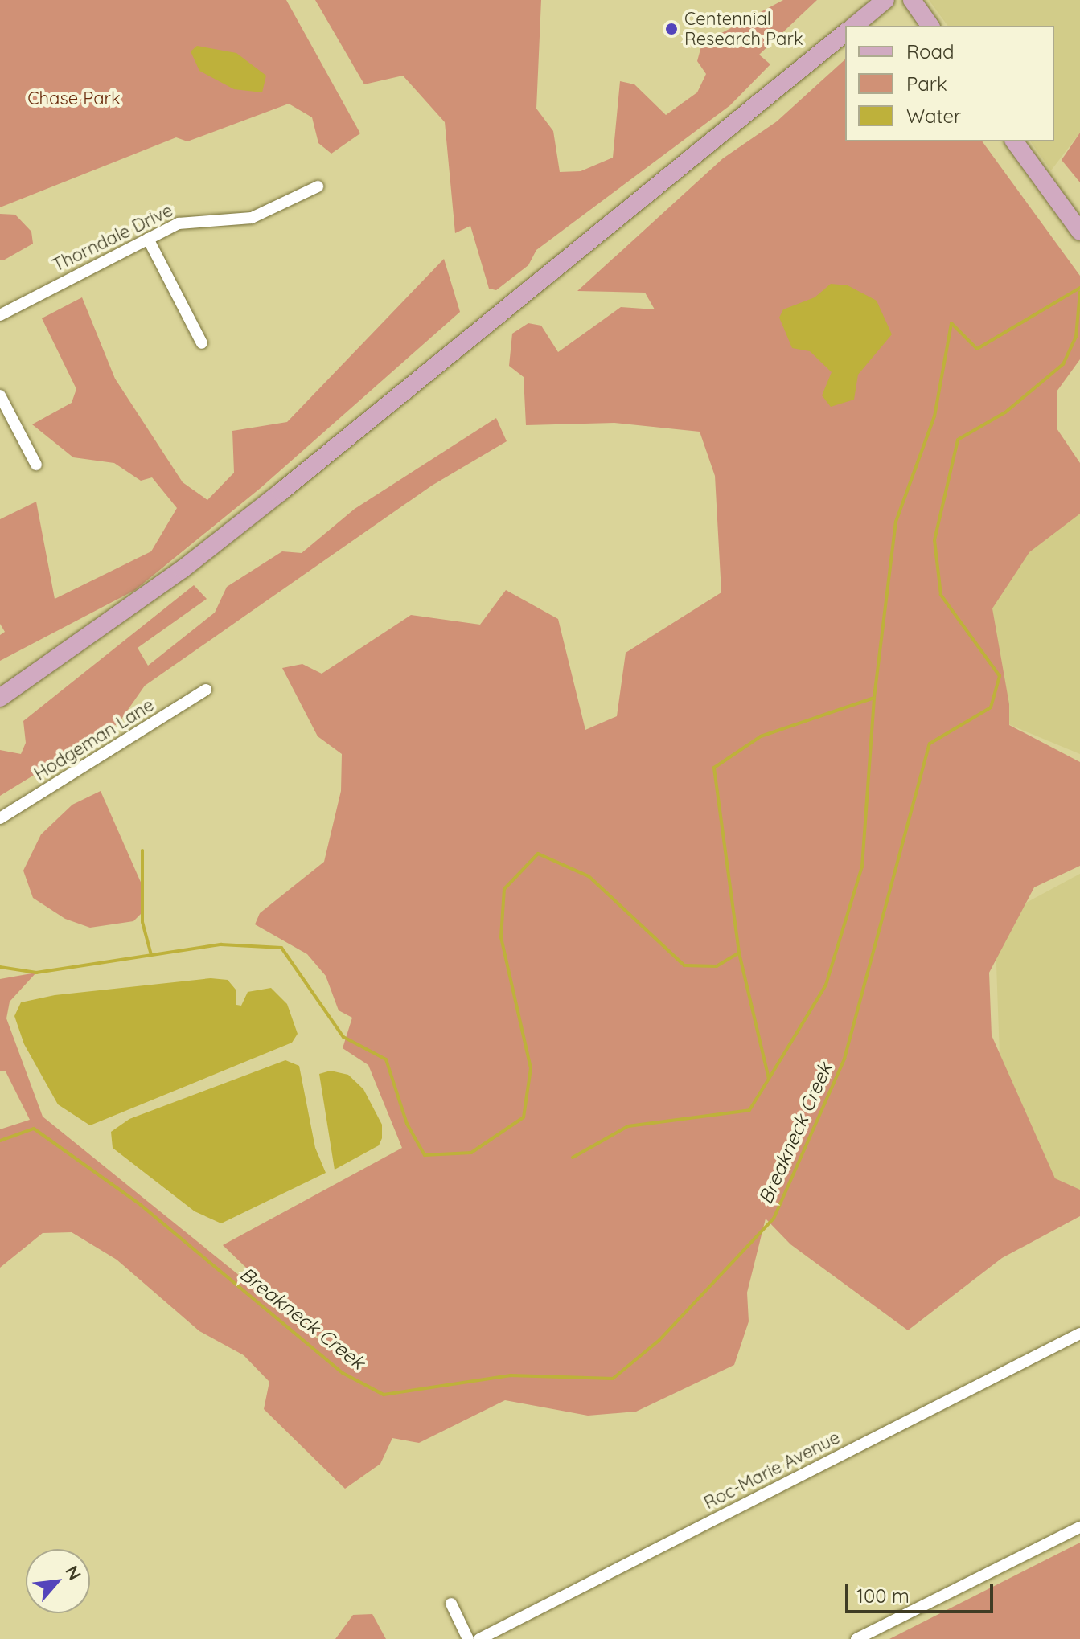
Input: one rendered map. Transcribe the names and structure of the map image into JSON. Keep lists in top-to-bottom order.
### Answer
{
  "streets": {
    "street": ["Thorndale Drive", "Hodgeman Lane", "Roc-Marie Avenue"]
  },
  "water": ["Breakneck Creek"],
  "parks": ["Chase Park"],
  "places": ["Centennial Research Park"],
  "legend": ["Road", "Park", "Water"],
  "scale_bar": "100 m",
  "north": "top right"
}
